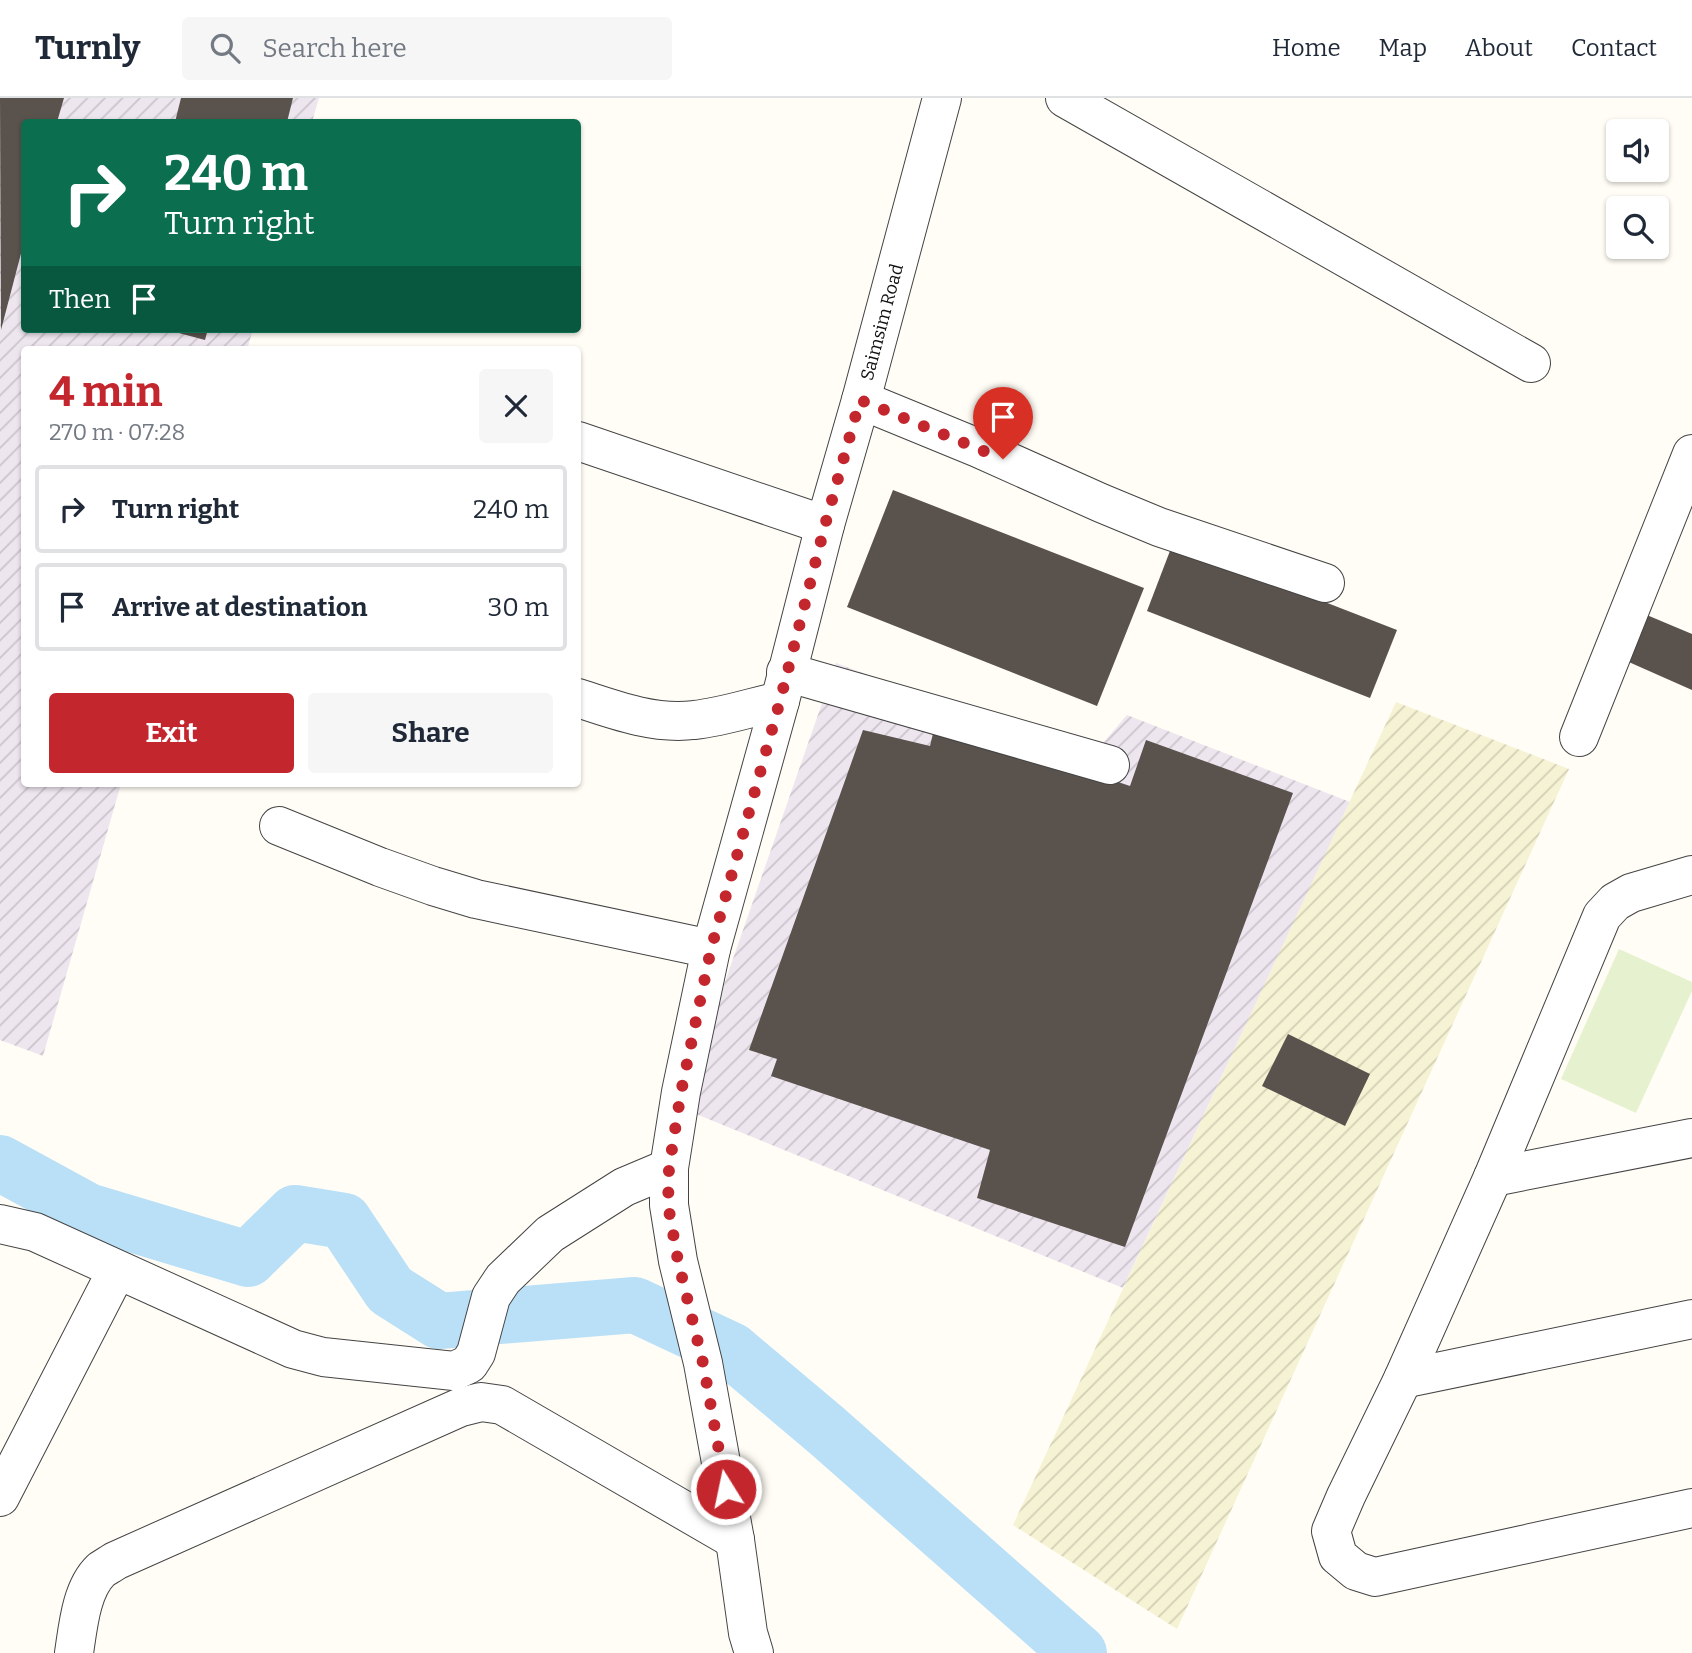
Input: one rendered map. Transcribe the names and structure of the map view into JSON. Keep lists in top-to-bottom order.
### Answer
{
  "streets": {
    "street": ["Saimsim Road"]
  },
  "page": {
    "header": "Turnly",
    "search": "Search here",
    "nav": [
      "Home",
      "Map",
      "About",
      "Contact"
    ],
    "turn": ["240 m", "Turn right"],
    "then": "Then",
    "heading": ["4 min", "270 m · 07:28"],
    "list": [
      {
        "name": "Turn right",
        "value": "240 m"
      },
      {
        "name": "Arrive at destination",
        "value": "30 m"
      }
    ],
    "buttons": ["Exit", "Share"]
  }
}
